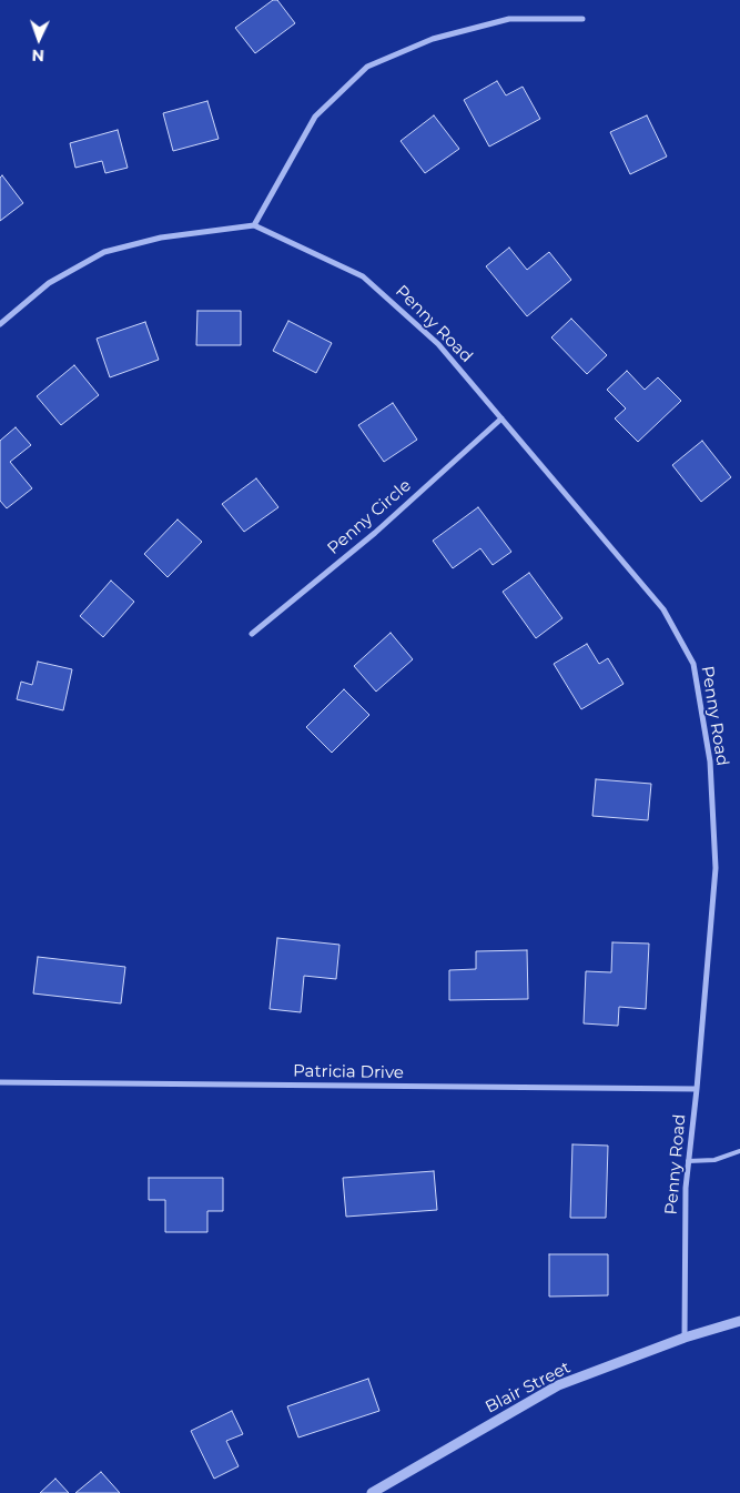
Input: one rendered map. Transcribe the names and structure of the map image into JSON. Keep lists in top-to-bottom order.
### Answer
{
  "streets": {
    "street": [
      "Penny Road",
      "Penny Circle",
      "Patricia Drive",
      "Blair Street"
    ]
  },
  "crossings": [
    ["Penny Road", "Penny Circle"],
    ["Penny Road", "Patricia Drive"],
    ["Penny Road", "Blair Street"]
  ],
  "north": "bottom"
}
